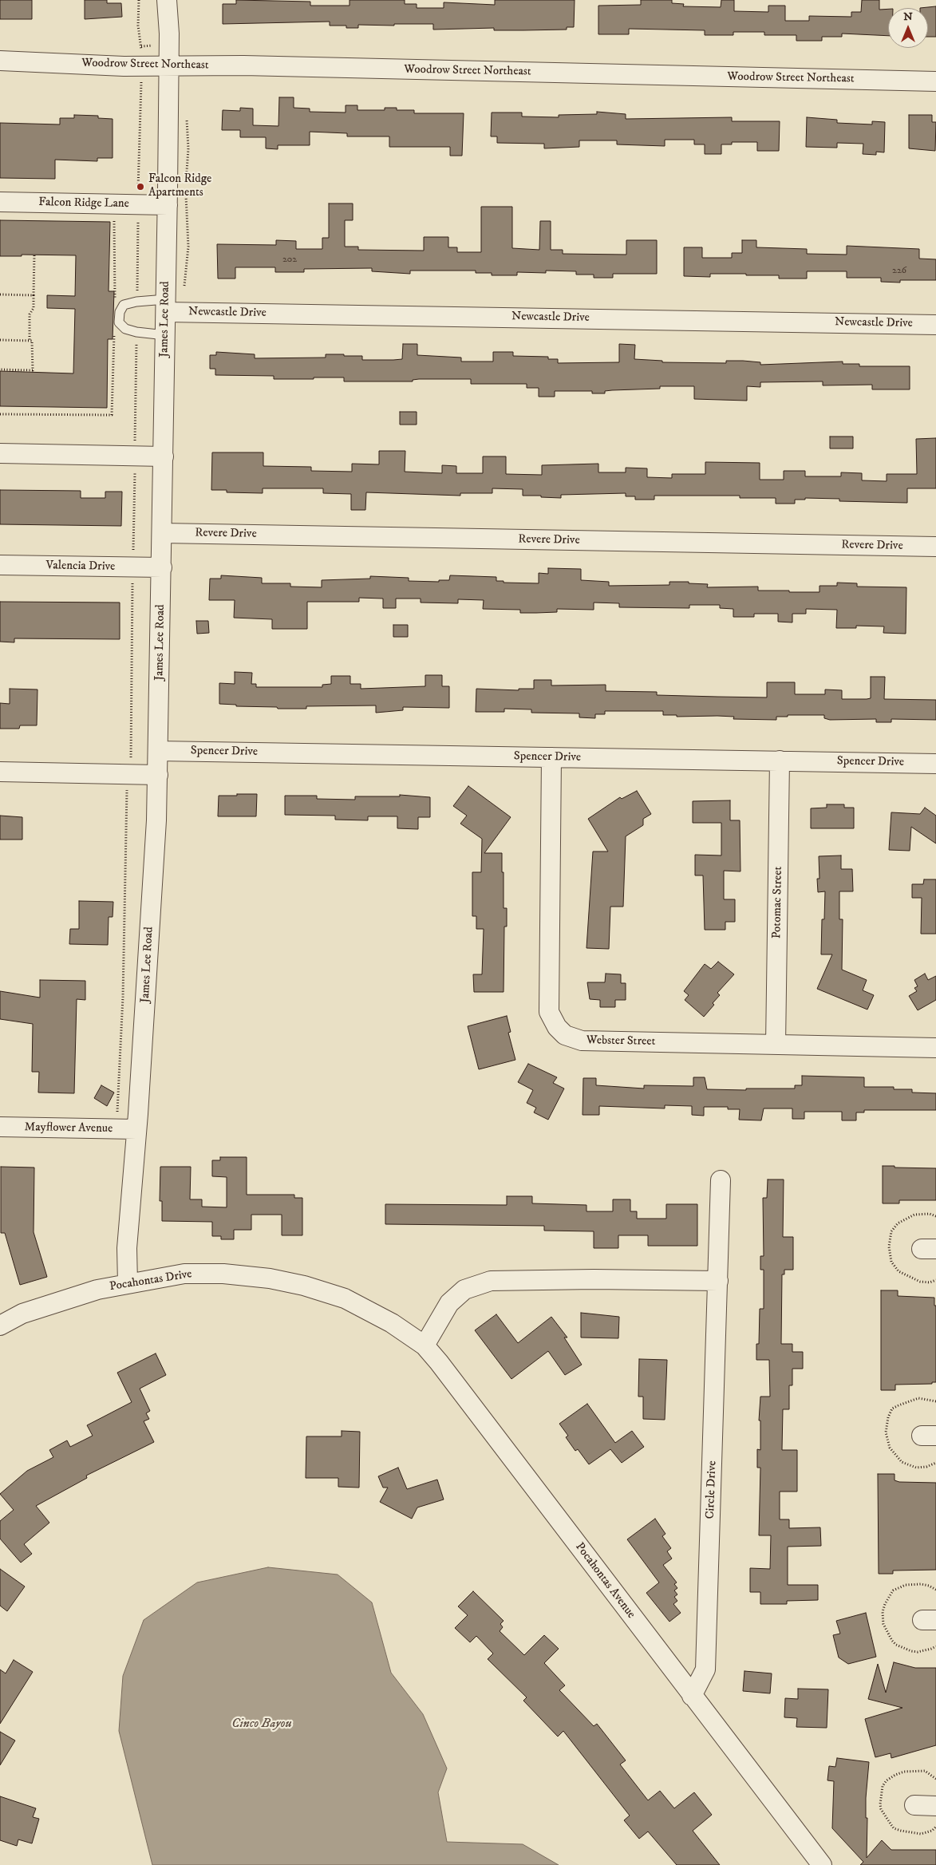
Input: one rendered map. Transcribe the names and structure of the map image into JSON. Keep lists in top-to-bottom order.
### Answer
{
  "streets": {
    "street": [
      "Woodrow Street Northeast",
      "Falcon Ridge Lane",
      "Newcastle Drive",
      "James Lee Road",
      "Revere Drive",
      "Valencia Drive",
      "Spencer Drive",
      "Potomac Street",
      "Webster Street",
      "Mayflower Avenue",
      "Pocahontas Drive",
      "Circle Drive",
      "Pocahontas Avenue"
    ]
  },
  "crossings": [
    ["Woodrow Street Northeast", "James Lee Road"],
    ["Falcon Ridge Lane", "James Lee Road"],
    ["Newcastle Drive", "James Lee Road"],
    ["James Lee Road", "Revere Drive"],
    ["James Lee Road", "Valencia Drive"],
    ["James Lee Road", "Spencer Drive"],
    ["James Lee Road", "Mayflower Avenue"],
    ["James Lee Road", "Pocahontas Drive"],
    ["Spencer Drive", "Potomac Street"],
    ["Spencer Drive", "Webster Street"],
    ["Potomac Street", "Webster Street"],
    ["Pocahontas Drive", "Pocahontas Avenue"],
    ["Circle Drive", "Pocahontas Avenue"]
  ],
  "water": ["Cinco Bayou"],
  "places": ["Falcon Ridge Apartments"],
  "house_numbers": ["202", "226"],
  "north": "top"
}
